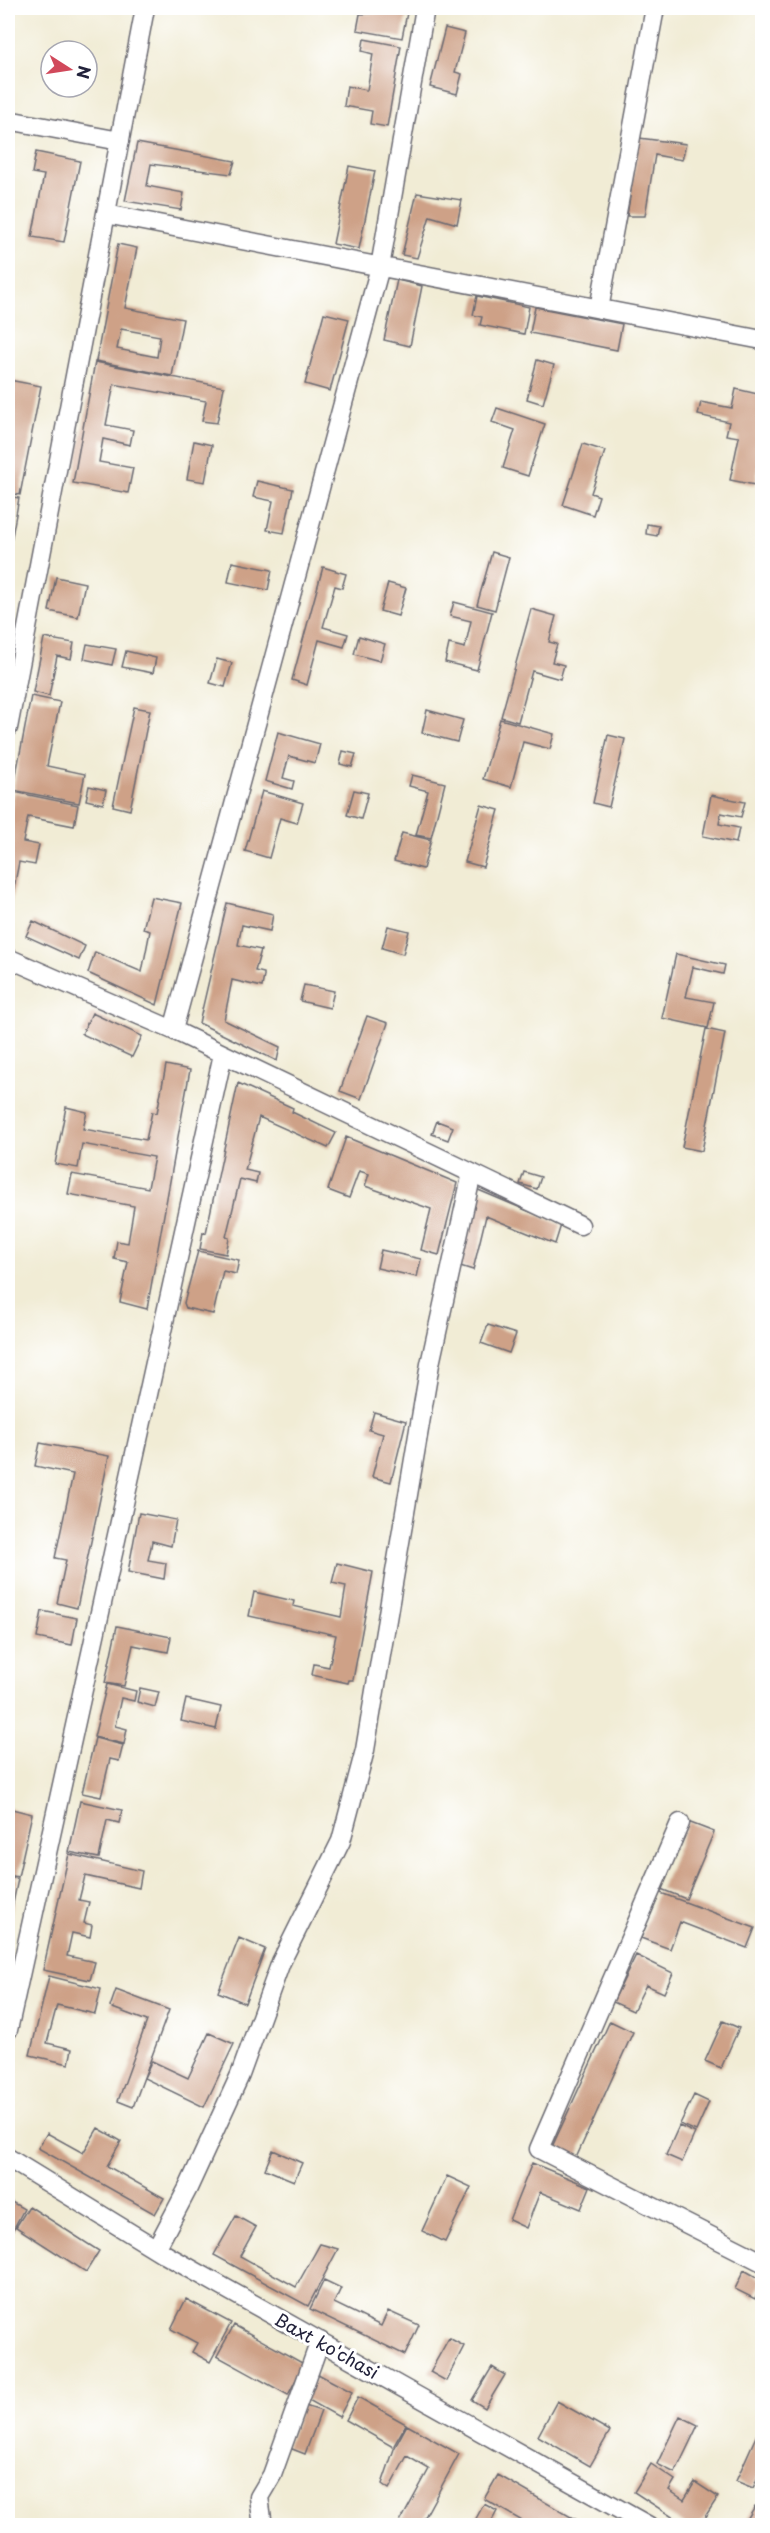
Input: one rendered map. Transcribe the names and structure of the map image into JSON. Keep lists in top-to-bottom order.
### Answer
{
  "streets": {
    "street": ["Baxt ko'chasi"]
  },
  "north": "right"
}
